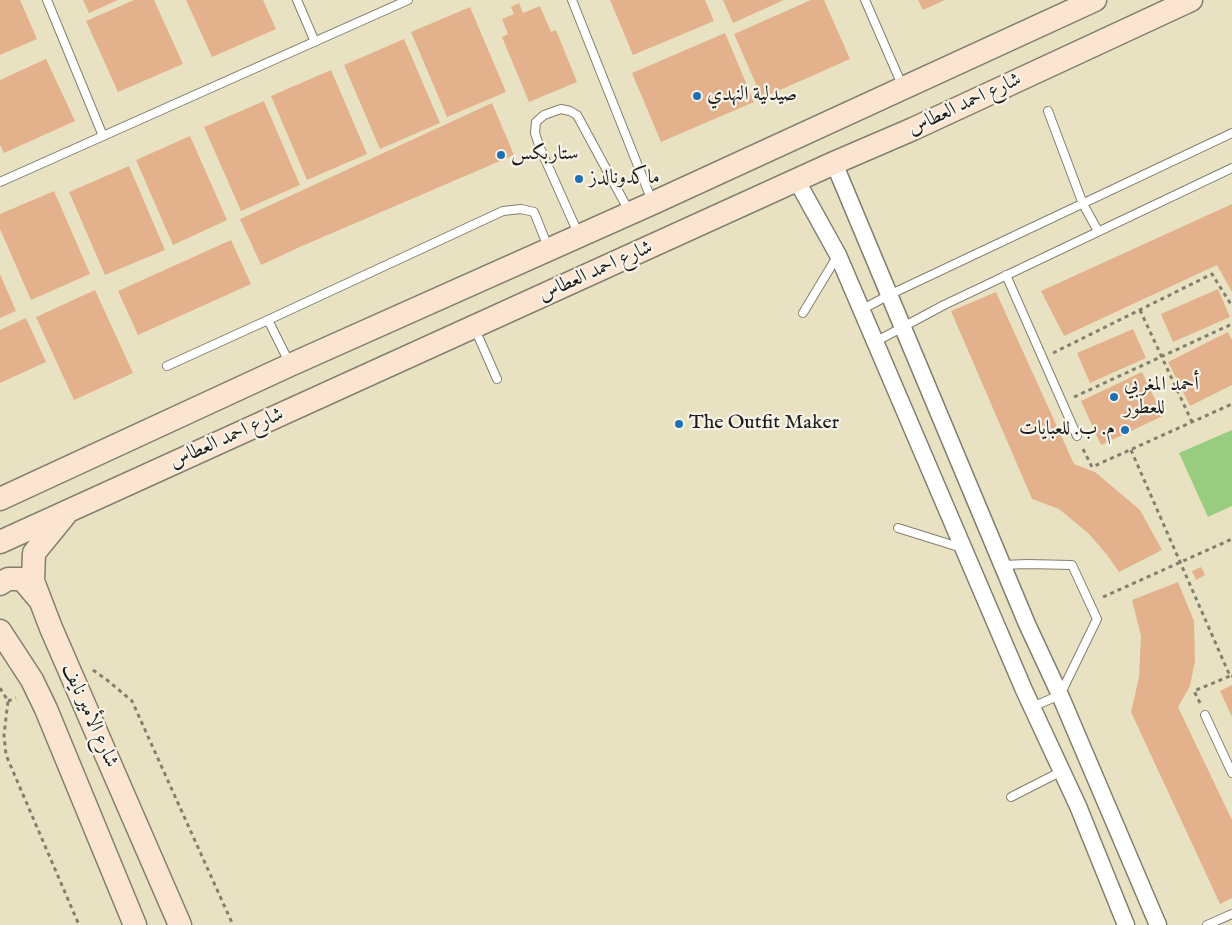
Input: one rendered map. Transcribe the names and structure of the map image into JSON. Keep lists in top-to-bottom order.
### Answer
{
  "streets": {
    "street": ["شارع احمد العطاس", "شارع الأمير نايف"]
  },
  "crossings": [
    ["شارع احمد العطاس", "شارع الأمير نايف"]
  ],
  "places": [
    "صيدلية النهدي",
    "ستاربكس",
    "ماكدونالدز",
    "أحمد المغربي للعطور",
    "The Outfit Maker",
    "م. ب. للعبايات"
  ]
}
